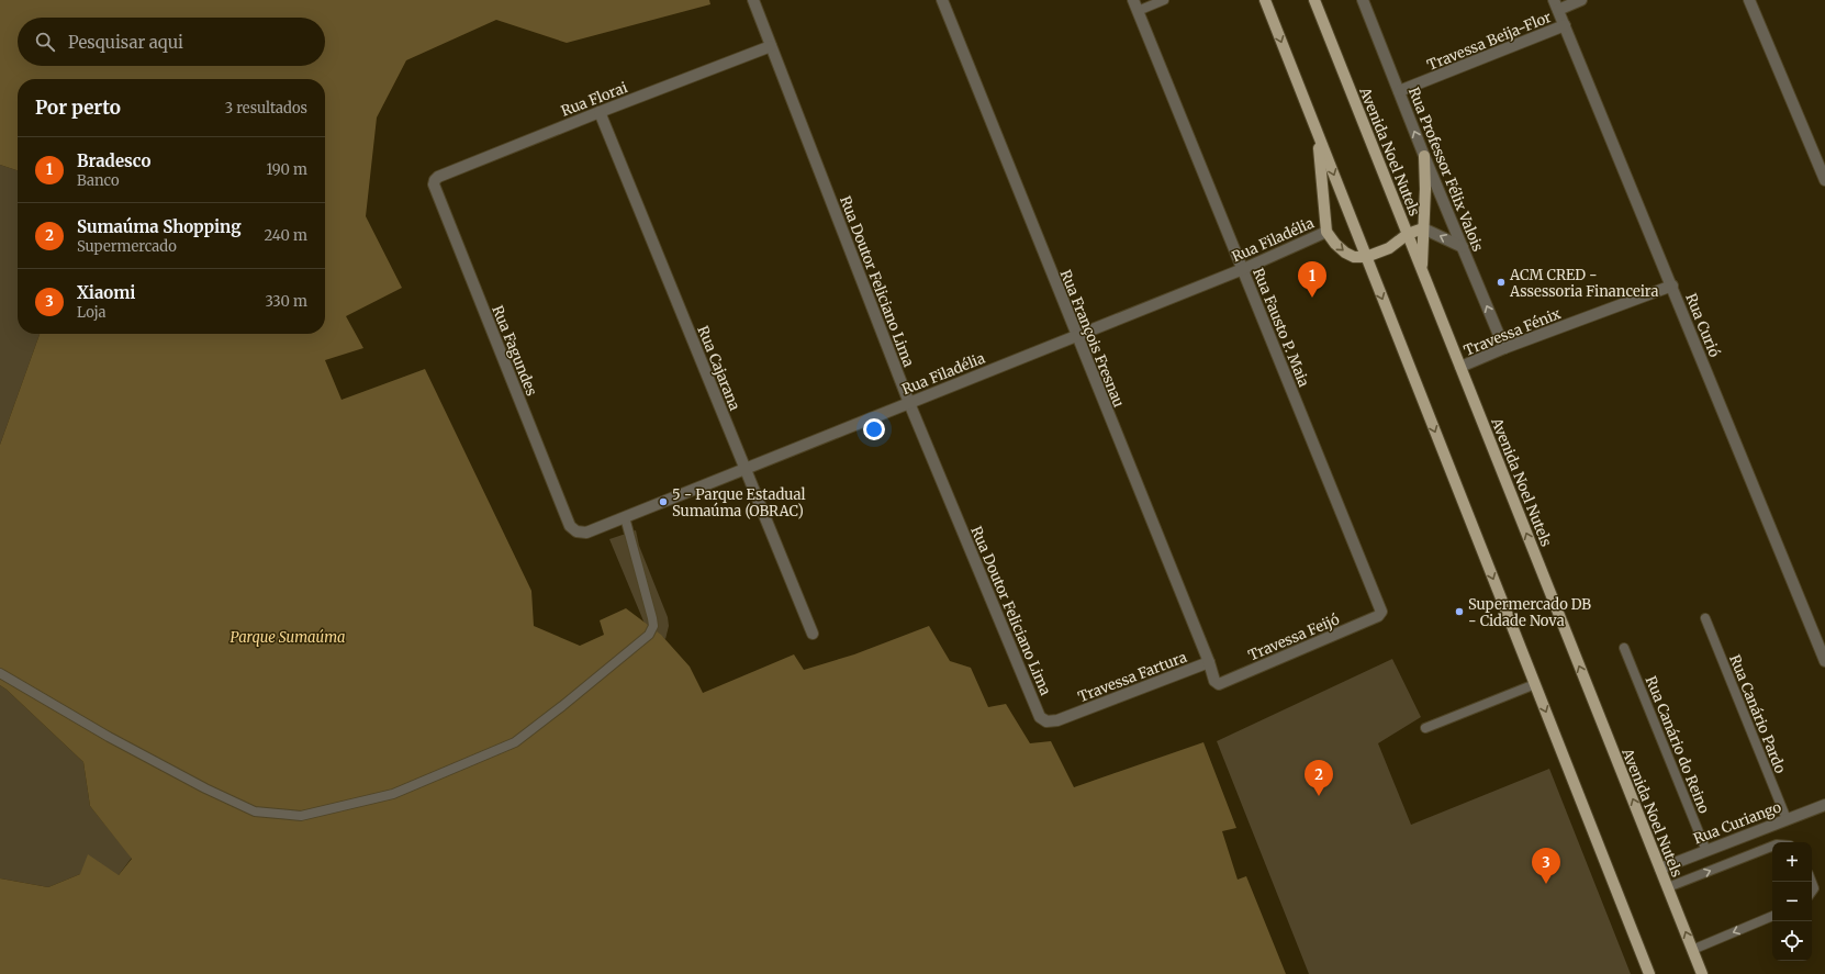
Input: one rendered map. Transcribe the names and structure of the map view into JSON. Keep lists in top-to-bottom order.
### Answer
{
  "streets": {
    "main road": ["Avenida Noel Nutels"],
    "street": [
      "Travessa Beija-Flor",
      "Rua Florai",
      "Rua Professor Félix Valois",
      "Rua Filadélia",
      "Rua Doutor Feliciano Lima",
      "Rua Curió",
      "Rua Fausto P. Maia",
      "Travessa Fénix",
      "Rua François Fresnau",
      "Rua Fagundes",
      "Rua Cajarana",
      "Travessa Feijó",
      "Travessa Fartura",
      "Rua Curiango"
    ],
    "lane": ["Rua Canário Pardo", "Rua Canário do Reino"]
  },
  "crossings": [
    ["Travessa Beija-Flor", "Rua Professor Félix Valois"],
    ["Travessa Beija-Flor", "Rua Curió"],
    ["Rua Florai", "Rua Doutor Feliciano Lima"],
    ["Rua Florai", "Rua Fagundes"],
    ["Rua Florai", "Rua Cajarana"],
    ["Avenida Noel Nutels", "Travessa Fénix"],
    ["Avenida Noel Nutels", "Rua Curiango"],
    ["Rua Professor Félix Valois", "Travessa Fénix"],
    ["Rua Filadélia", "Rua Doutor Feliciano Lima"],
    ["Rua Filadélia", "Rua Fausto P. Maia"],
    ["Rua Filadélia", "Rua François Fresnau"],
    ["Rua Filadélia", "Rua Fagundes"],
    ["Rua Filadélia", "Rua Cajarana"],
    ["Rua Doutor Feliciano Lima", "Travessa Fartura"],
    ["Rua Curió", "Travessa Fénix"],
    ["Rua Fausto P. Maia", "Travessa Feijó"],
    ["Rua François Fresnau", "Travessa Feijó"],
    ["Rua François Fresnau", "Travessa Fartura"],
    ["Rua Canário Pardo", "Rua Curiango"],
    ["Rua Canário do Reino", "Rua Curiango"]
  ],
  "one_way": ["Rua Professor Félix Valois"],
  "parks": ["Parque Sumaúma"],
  "places": ["ACM CRED - Assessoria Financeira", "5 - Parque Estadual Sumaúma (OBRAC)", "Supermercado DB - Cidade Nova"],
  "page": {
    "search": "Pesquisar aqui",
    "heading": ["Por perto", "3 resultados"],
    "list": [
      {
        "mark": "1",
        "name": "Bradesco",
        "note": "Banco",
        "value": "190 m"
      },
      {
        "mark": "2",
        "name": "Sumaúma Shopping",
        "note": "Supermercado",
        "value": "240 m"
      },
      {
        "mark": "3",
        "name": "Xiaomi",
        "note": "Loja",
        "value": "330 m"
      }
    ],
    "pins": ["1", "2", "3"],
    "map_buttons": ["+", "−"]
  }
}
